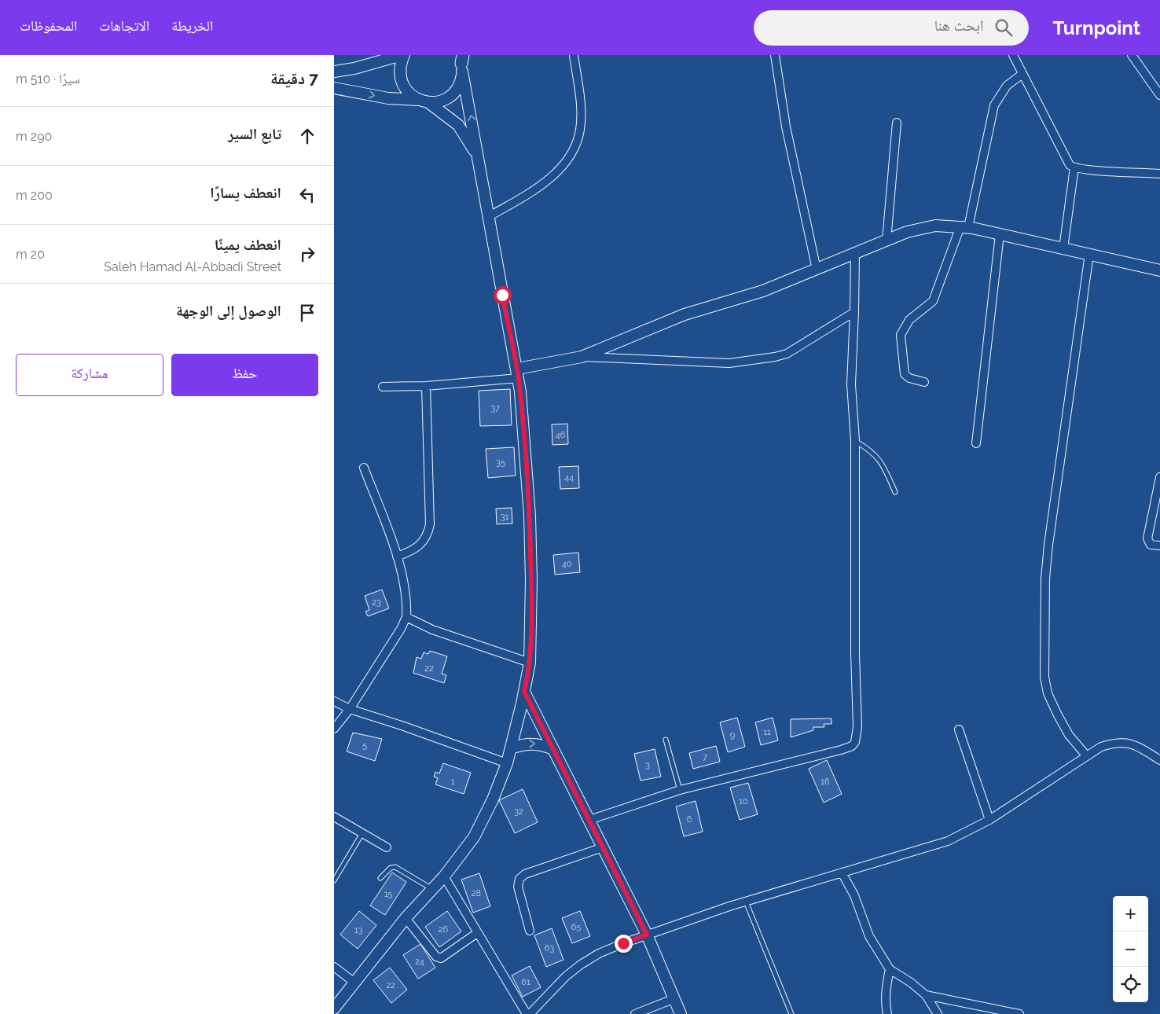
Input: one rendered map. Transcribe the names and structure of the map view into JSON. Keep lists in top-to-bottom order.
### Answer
{
  "house_numbers": [
    "37",
    "46",
    "35",
    "44",
    "31",
    "40",
    "23",
    "22",
    "11",
    "9",
    "5",
    "7",
    "3",
    "1",
    "16",
    "10",
    "32",
    "6",
    "28",
    "15",
    "65",
    "26",
    "13",
    "63",
    "24",
    "61",
    "22"
  ],
  "page": {
    "header": "Turnpoint",
    "search": "ابحث هنا",
    "nav": ["الخريطة", "الاتجاهات", "المحفوظات"],
    "heading": ["7 دقيقة", "سيرًا · 510 m"],
    "list": [
      ["تابع السير", "290 m"],
      ["انعطف يسارًا", "200 m"],
      ["انعطف يمينًا", "Saleh Hamad Al-Abbadi Street", "20 m"],
      "الوصول إلى الوجهة"
    ],
    "buttons": ["حفظ", "مشاركة"],
    "map_buttons": ["+", "−"]
  }
}
